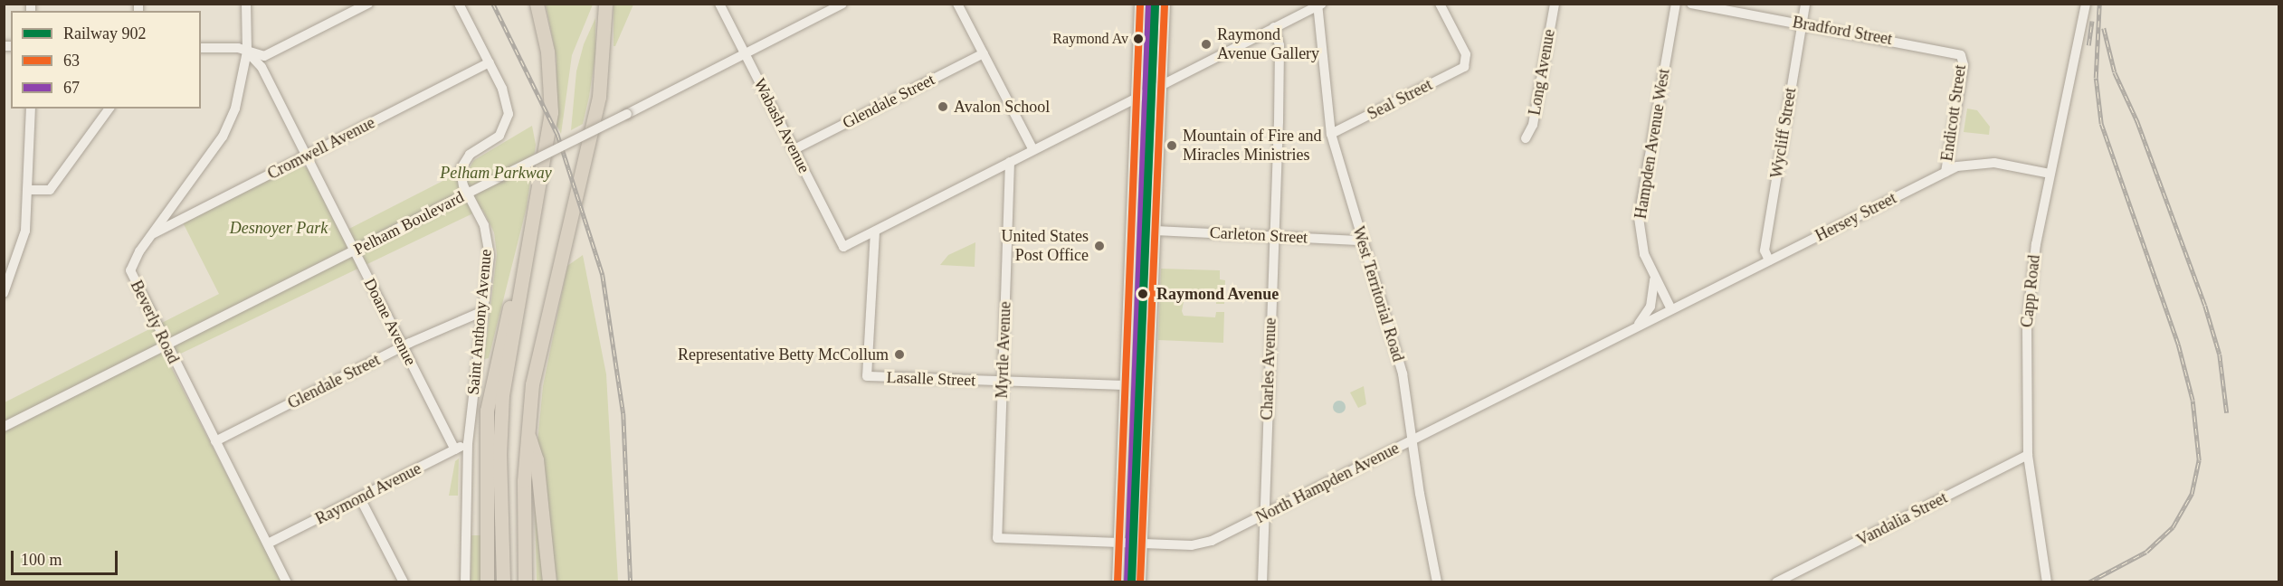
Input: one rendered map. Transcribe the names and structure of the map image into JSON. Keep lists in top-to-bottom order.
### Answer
{
  "streets": {
    "street": [
      "Bradford Street",
      "Long Avenue",
      "Seal Street",
      "Glendale Street",
      "Endicott Street",
      "Wabash Avenue",
      "Wycliff Street",
      "Hampden Avenue West",
      "Cromwell Avenue",
      "Hersey Street",
      "Pelham Boulevard",
      "Carleton Street",
      "Capp Road",
      "West Territorial Road",
      "Beverly Road",
      "Doane Avenue",
      "Saint Anthony Avenue",
      "Myrtle Avenue",
      "Charles Avenue",
      "Lasalle Street",
      "North Hampden Avenue",
      "Raymond Avenue",
      "Vandalia Street"
    ]
  },
  "crossings": [
    ["Bradford Street", "Endicott Street"],
    ["Bradford Street", "Wycliff Street"],
    ["Seal Street", "West Territorial Road"],
    ["Glendale Street", "Wabash Avenue"],
    ["Glendale Street", "Beverly Road"],
    ["Glendale Street", "Doane Avenue"],
    ["Glendale Street", "Saint Anthony Avenue"],
    ["Endicott Street", "Hersey Street"],
    ["Wabash Avenue", "Pelham Boulevard"],
    ["Wabash Avenue", "Lasalle Street"],
    ["Wycliff Street", "Hersey Street"],
    ["Hampden Avenue West", "Hersey Street"],
    ["Hampden Avenue West", "North Hampden Avenue"],
    ["Cromwell Avenue", "Beverly Road"],
    ["Cromwell Avenue", "Doane Avenue"],
    ["Cromwell Avenue", "Saint Anthony Avenue"],
    ["Hersey Street", "Capp Road"],
    ["Hersey Street", "North Hampden Avenue"],
    ["Pelham Boulevard", "Beverly Road"],
    ["Pelham Boulevard", "Doane Avenue"],
    ["Pelham Boulevard", "Saint Anthony Avenue"],
    ["Carleton Street", "West Territorial Road"],
    ["Carleton Street", "Charles Avenue"],
    ["Capp Road", "Vandalia Street"],
    ["West Territorial Road", "North Hampden Avenue"],
    ["Beverly Road", "Doane Avenue"],
    ["Beverly Road", "Raymond Avenue"],
    ["Doane Avenue", "Raymond Avenue"],
    ["Saint Anthony Avenue", "Raymond Avenue"],
    ["Myrtle Avenue", "Lasalle Street"],
    ["Myrtle Avenue", "North Hampden Avenue"],
    ["Charles Avenue", "North Hampden Avenue"]
  ],
  "parks": ["Pelham Parkway", "Desnoyer Park"],
  "places": [
    "Raymond Av",
    "Raymond Avenue Gallery",
    "Avalon School",
    "Mountain of Fire and Miracles Ministries",
    "United States Post Office",
    "Raymond Avenue",
    "Representative Betty McCollum"
  ],
  "lines": ["rail line 902", "transit line 63", "transit line 67"],
  "legend": ["Railway 902", "63", "67"],
  "scale_bar": "100 m"
}
